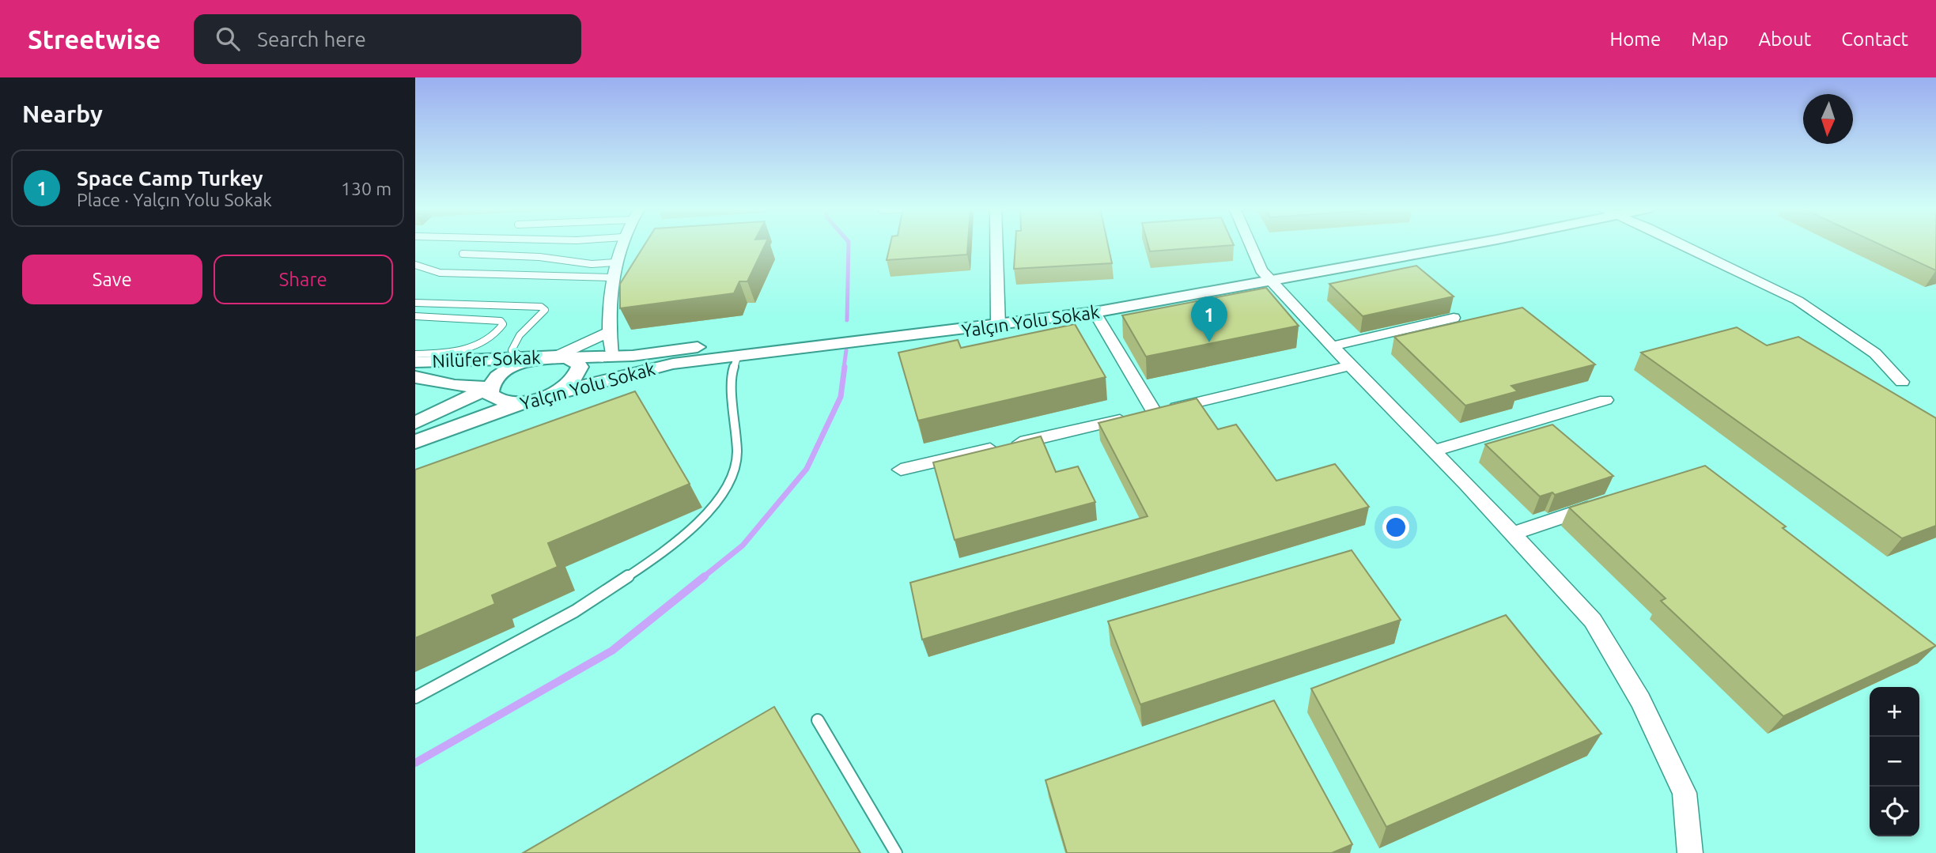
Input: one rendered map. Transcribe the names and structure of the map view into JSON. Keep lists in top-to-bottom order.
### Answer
{
  "streets": {
    "street": ["Yalçın Yolu Sokak", "Nilüfer Sokak"]
  },
  "crossings": [
    ["Yalçın Yolu Sokak", "Nilüfer Sokak"]
  ],
  "north": "bottom",
  "page": {
    "header": "Streetwise",
    "search": "Search here",
    "nav": [
      "Home",
      "Map",
      "About",
      "Contact"
    ],
    "heading": "Nearby",
    "list": [
      {
        "mark": "1",
        "name": "Space Camp Turkey",
        "note": "Place · Yalçın Yolu Sokak",
        "value": "130 m"
      }
    ],
    "buttons": ["Save", "Share"],
    "pins": "1",
    "map_buttons": ["+", "−"]
  }
}
